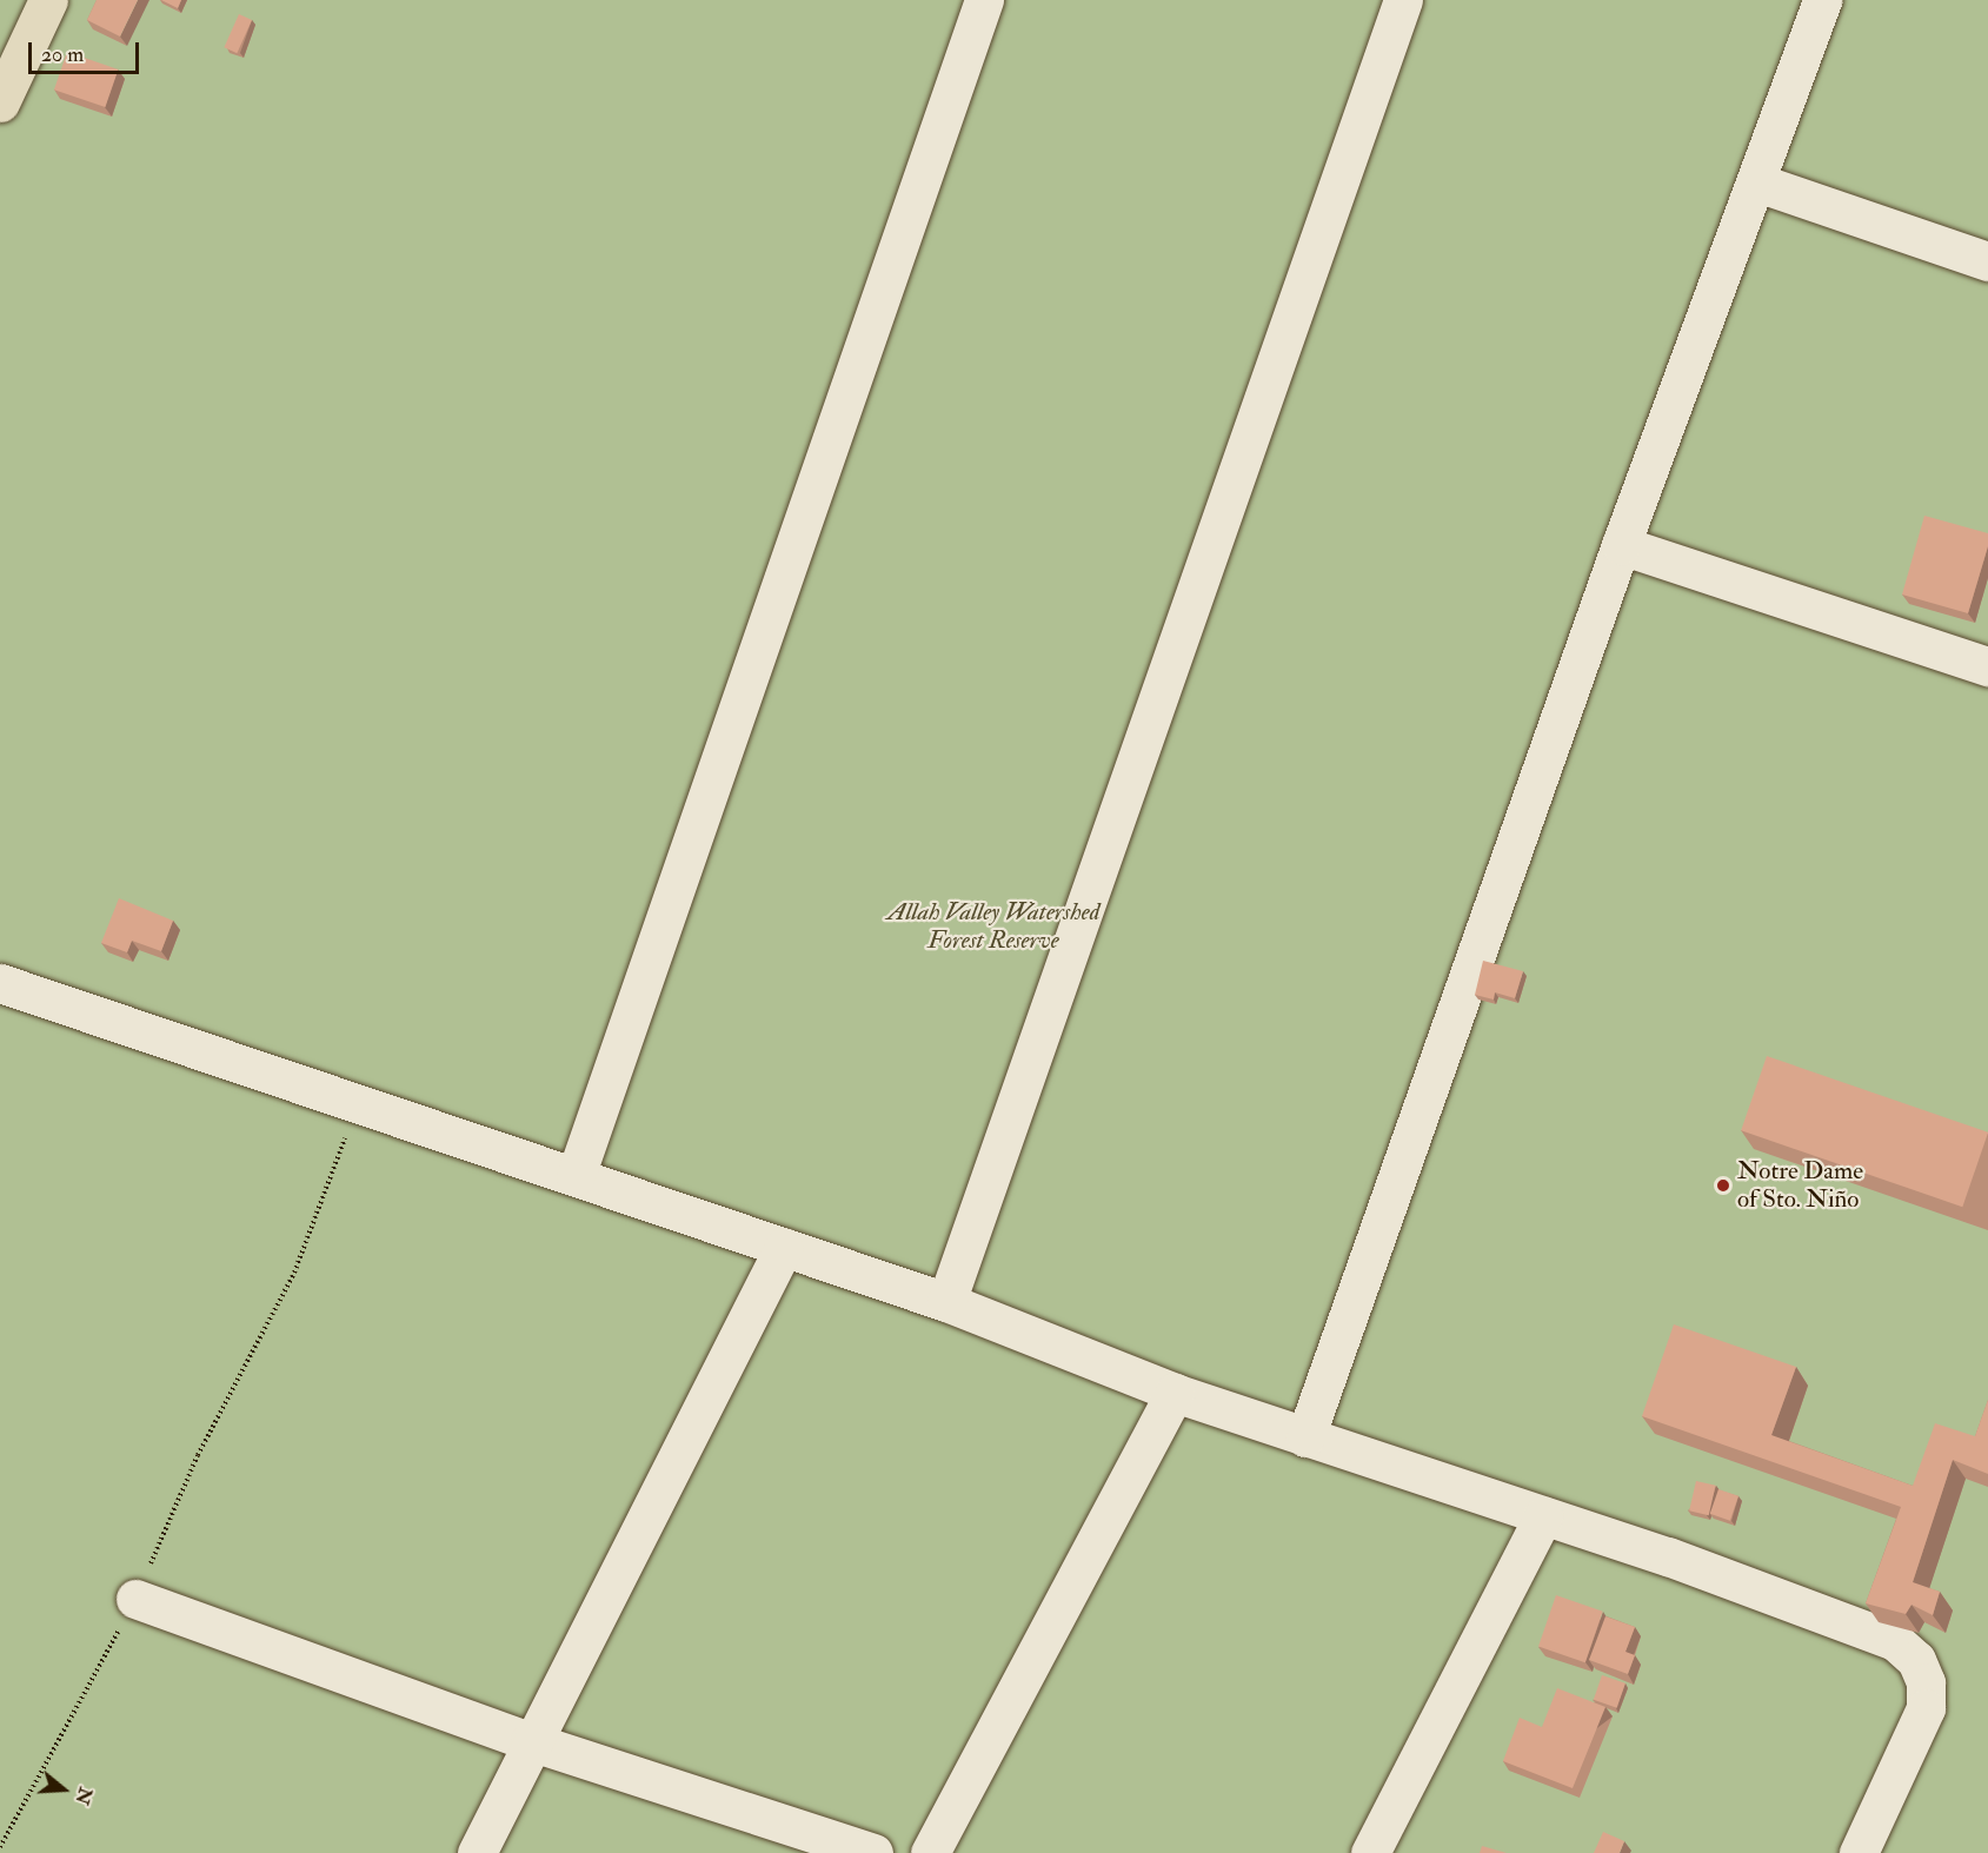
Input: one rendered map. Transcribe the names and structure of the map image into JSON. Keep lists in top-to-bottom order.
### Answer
{
  "parks": ["Allah Valley Watershed Forest Reserve"],
  "places": ["Notre Dame of Sto. Niño"],
  "scale_bar": "20 m",
  "north": "right"
}
